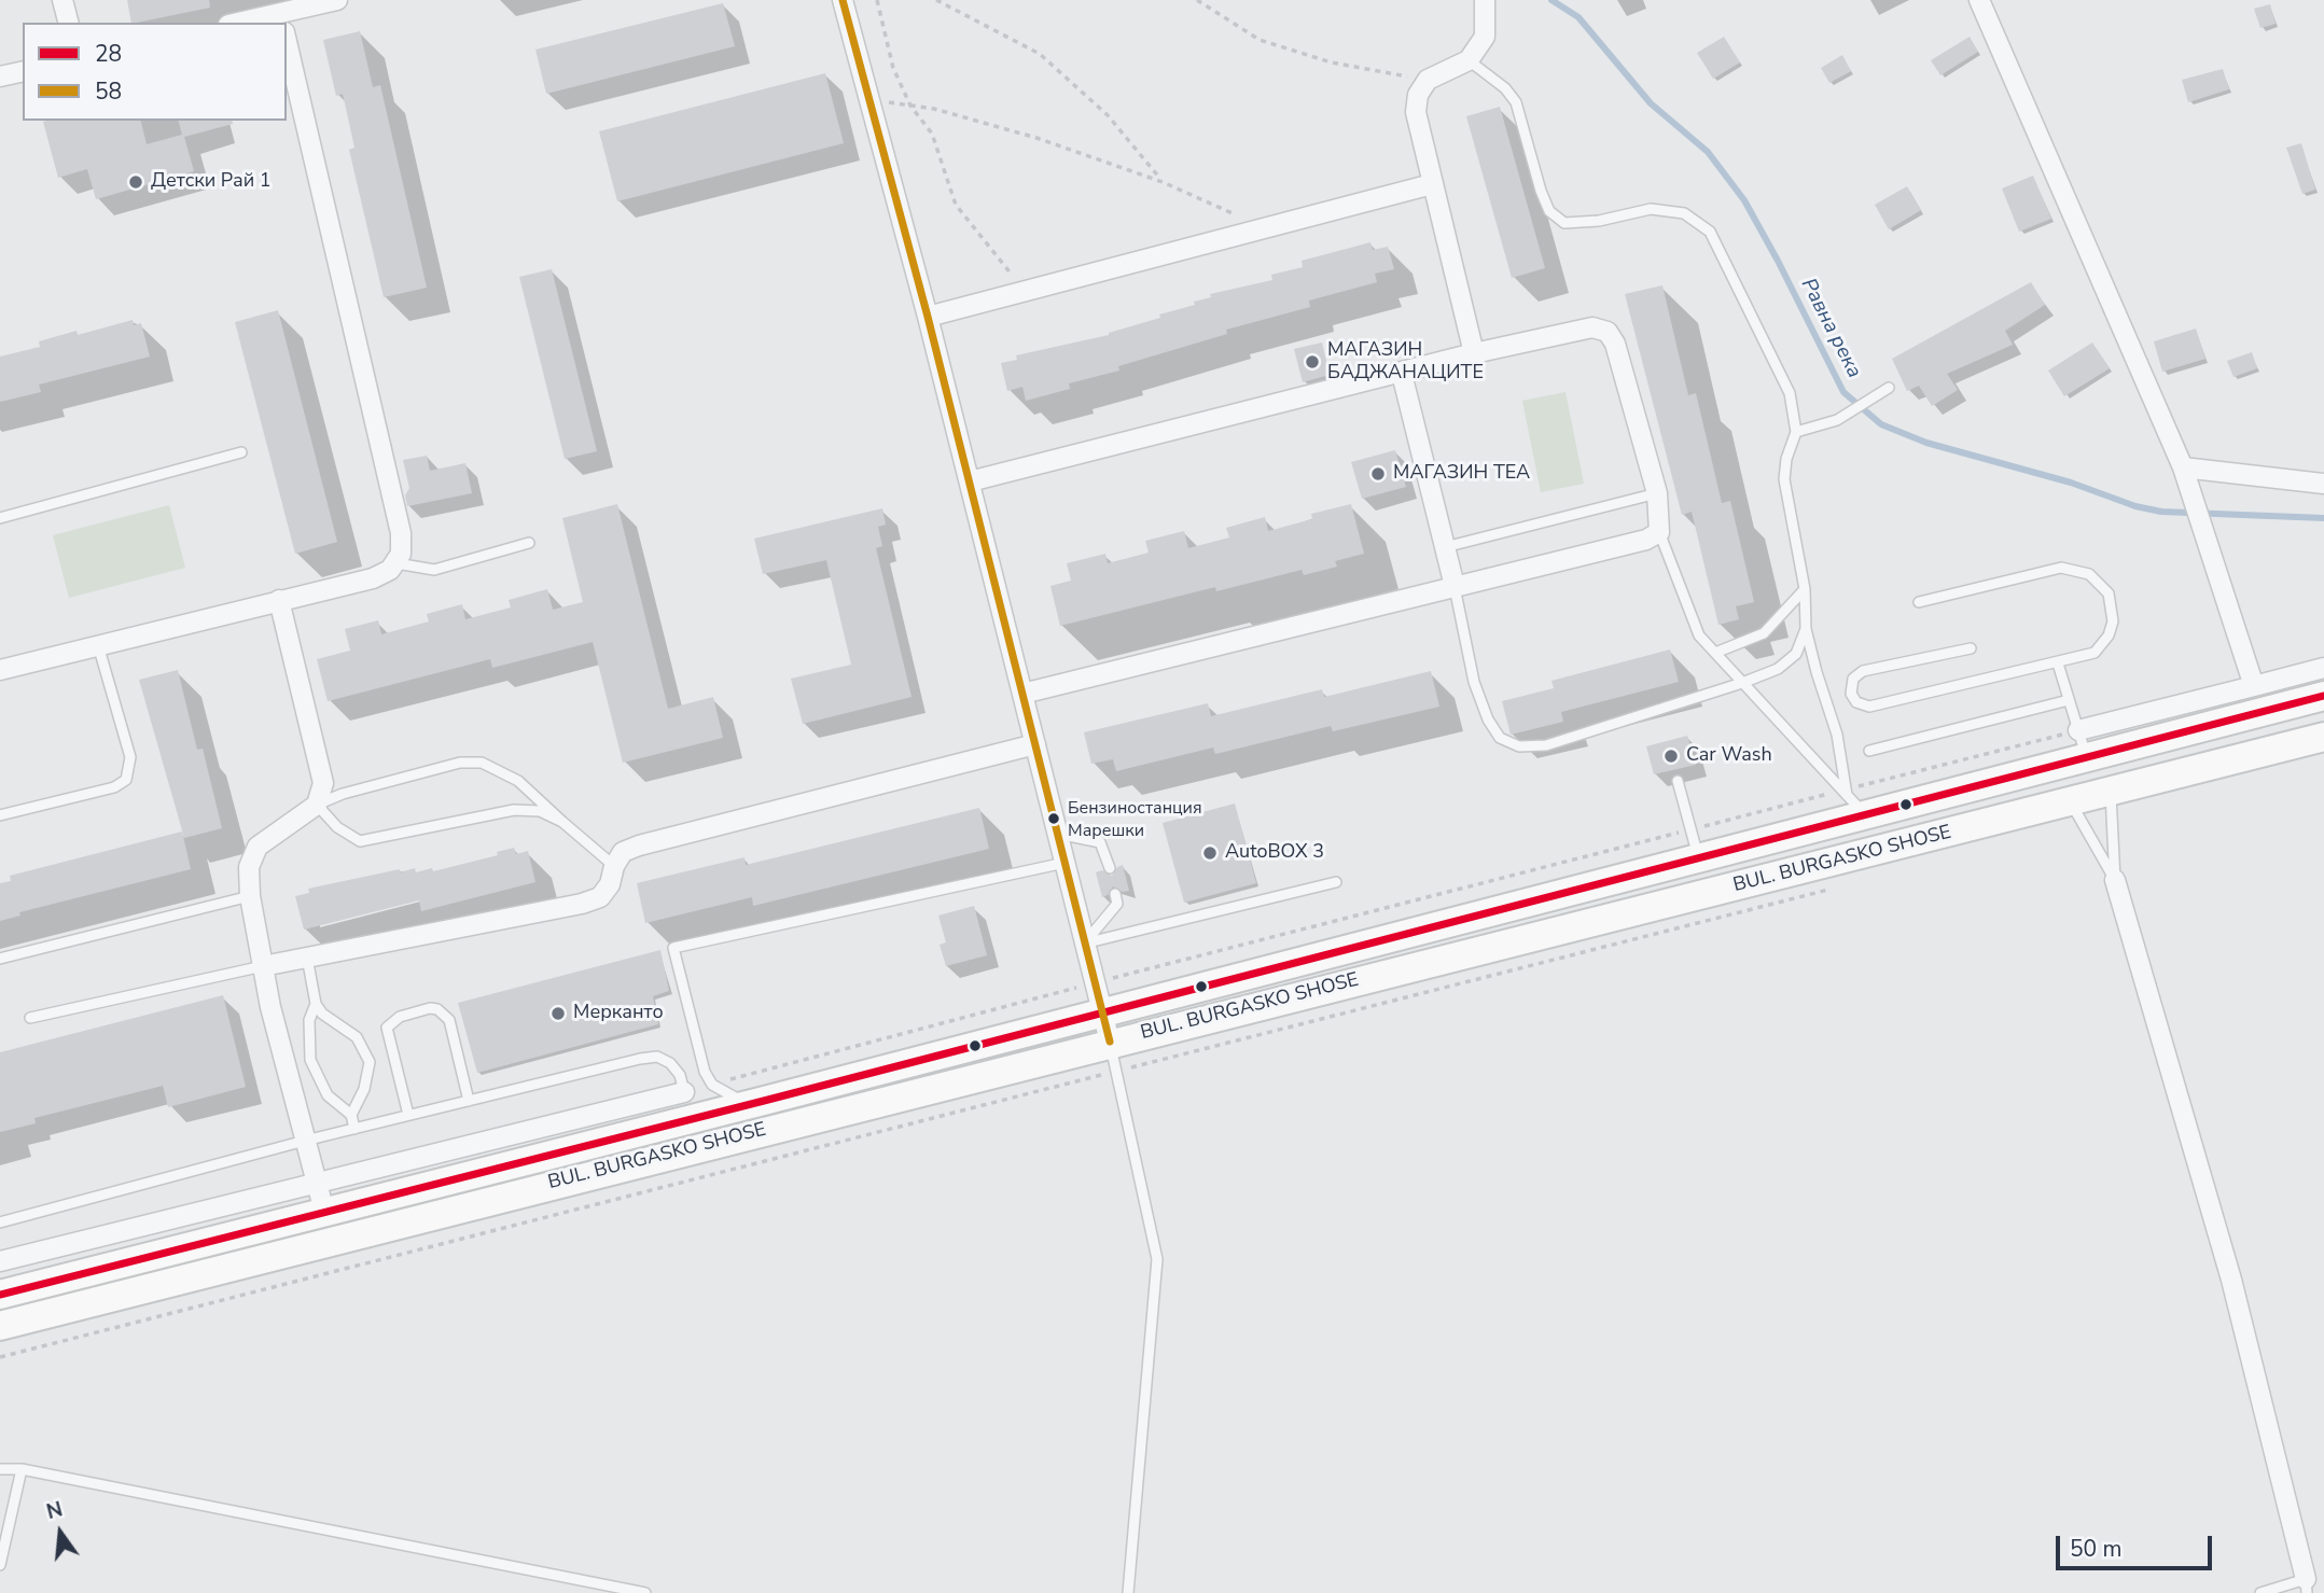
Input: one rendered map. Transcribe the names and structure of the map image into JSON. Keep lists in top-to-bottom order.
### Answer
{
  "streets": {
    "main road": ["BUL. BURGASKO SHOSE"]
  },
  "water": ["Равна река"],
  "places": [
    "Детски Рай 1",
    "МАГАЗИН БАДЖАНАЦИТЕ",
    "МАГАЗИН ТЕА",
    "Car Wash",
    "Бензиностанция Марешки",
    "AutoBOX 3",
    "Мерканто"
  ],
  "lines": ["transit line 58", "transit line 28"],
  "legend": ["28", "58"],
  "scale_bar": "50 m",
  "north": "top"
}
